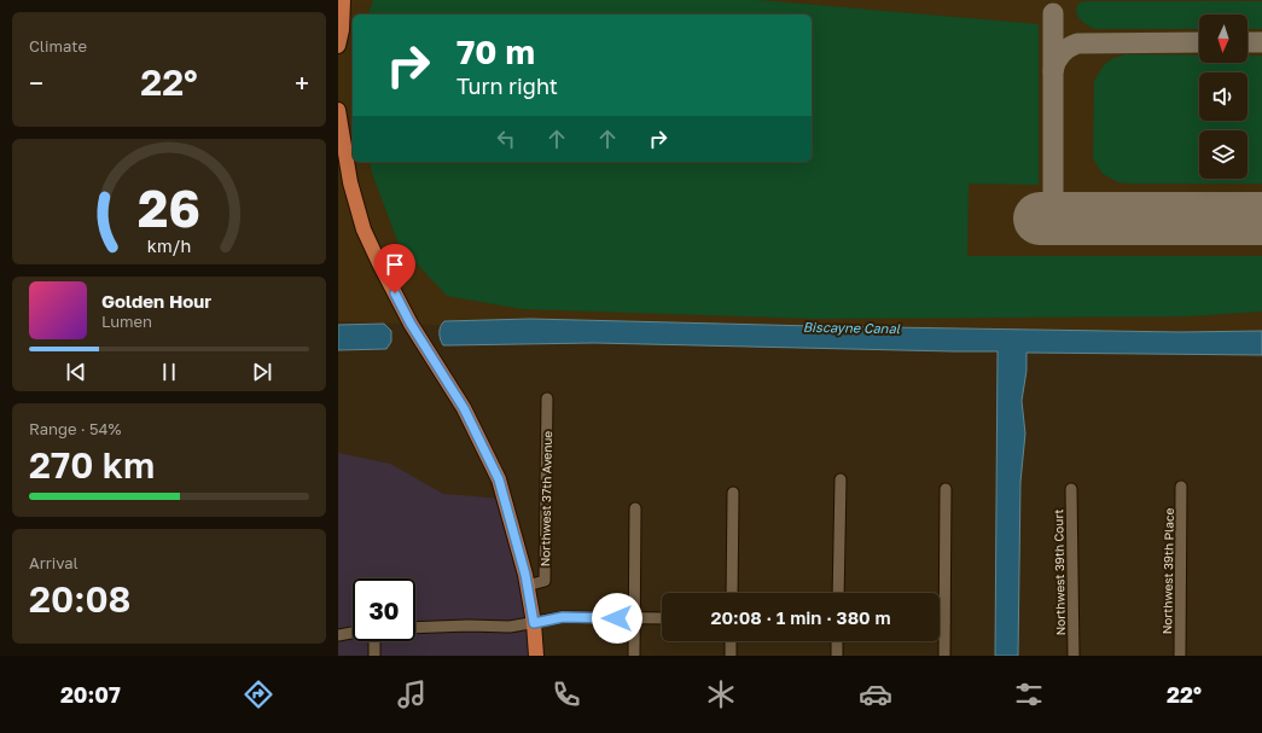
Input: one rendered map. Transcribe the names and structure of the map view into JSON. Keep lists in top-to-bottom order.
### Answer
{
  "streets": {
    "street": ["Northwest 37th Avenue", "Northwest 39th Place", "Northwest 39th Court"]
  },
  "water": ["Biscayne Canal"],
  "north": "bottom",
  "page": {
    "tile": [
      "Climate",
      ["Range · 54%", "270 km"],
      ["Arrival", "20:08"]
    ],
    "turn": ["70 m", "Turn right"],
    "heat": ["−", "22°", "+"],
    "song": ["Golden Hour", "Lumen"],
    "limit": "30",
    "trip": "20:08 · 1 min · 380 m",
    "tabs": ["20:07", "22°"],
    "gauge": ["26", "km/h"]
  }
}
